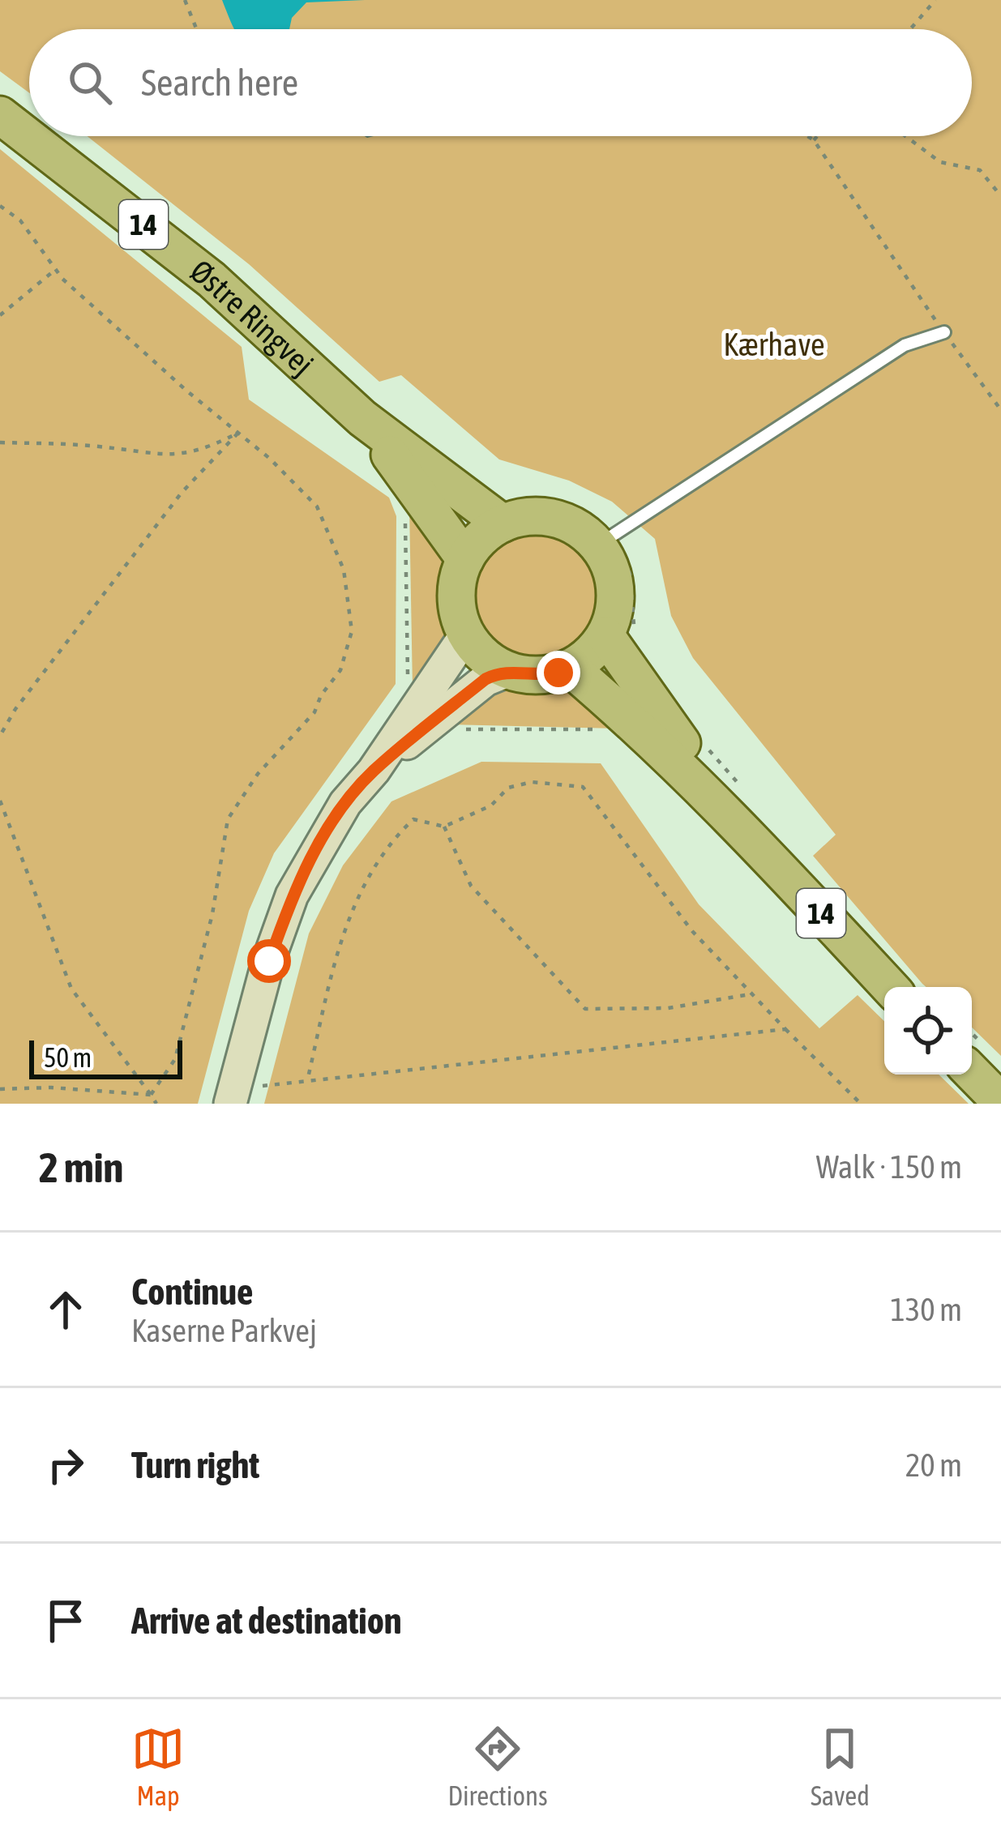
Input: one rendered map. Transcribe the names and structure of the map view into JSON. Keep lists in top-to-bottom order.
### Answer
{
  "streets": {
    "main road": ["14", "Østre Ringvej"]
  },
  "crossings": [
    ["14", "Østre Ringvej"]
  ],
  "parks": ["Kærhave"],
  "scale_bar": "50 m",
  "page": {
    "search": "Search here",
    "scale": "50 m",
    "heading": ["2 min", "Walk · 150 m"],
    "list": [
      ["Continue", "Kaserne Parkvej", "130 m"],
      ["Turn right", "20 m"],
      "Arrive at destination"
    ],
    "nav": ["Map", "Directions", "Saved"]
  }
}
